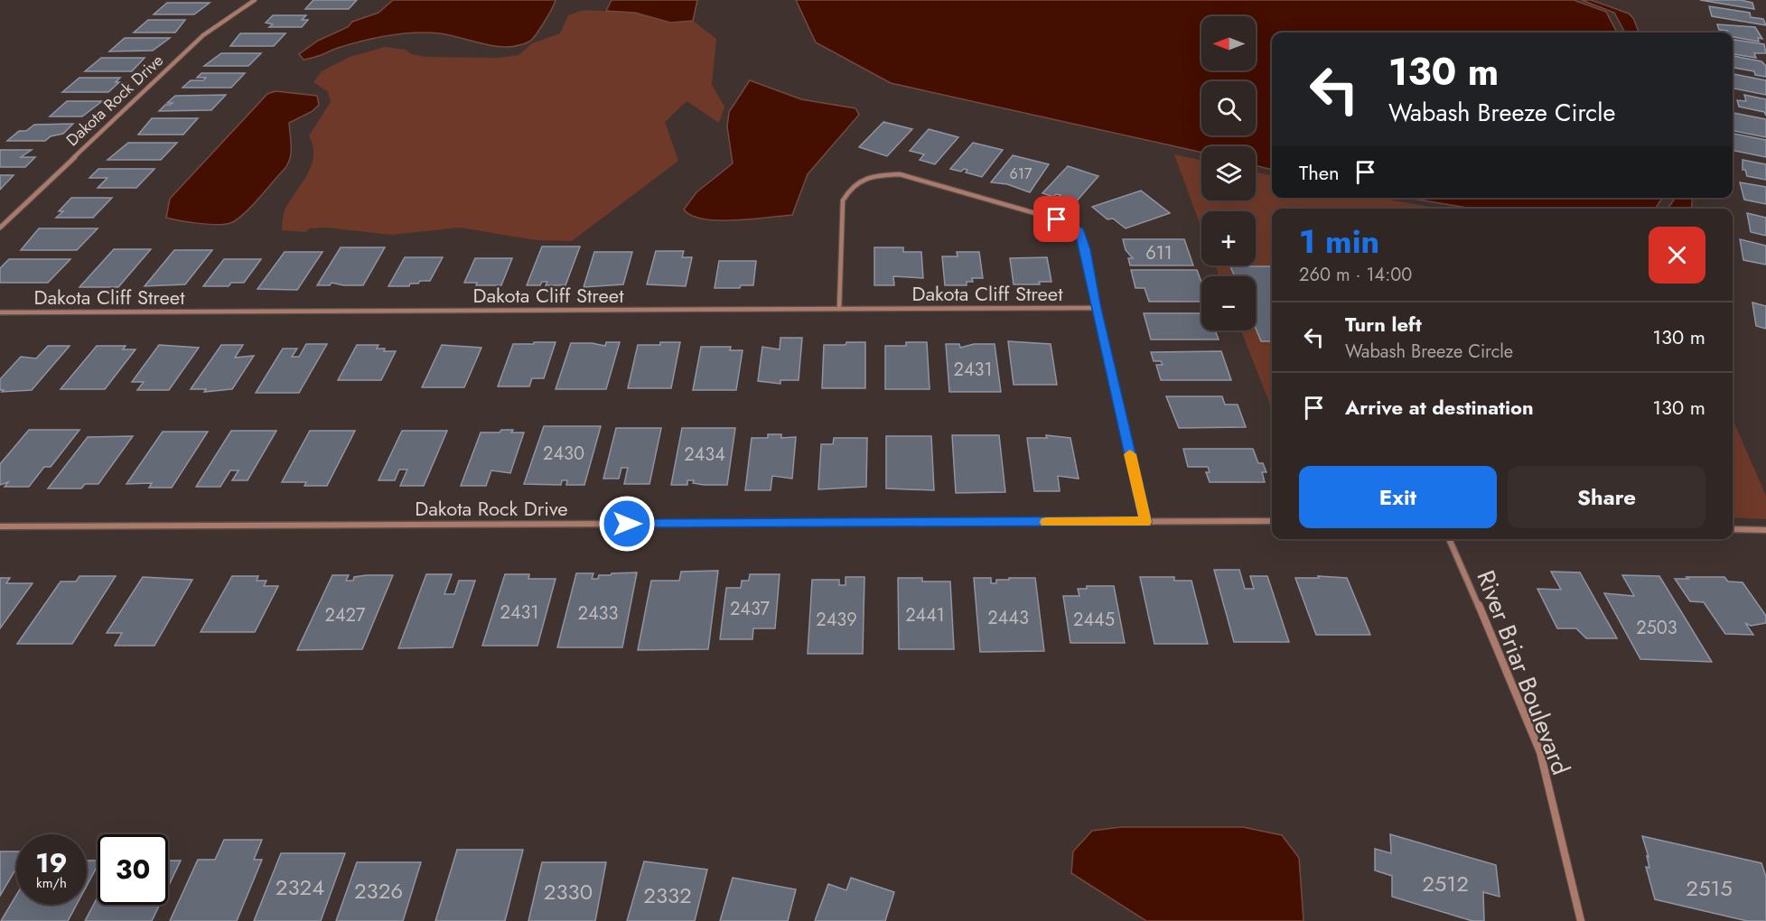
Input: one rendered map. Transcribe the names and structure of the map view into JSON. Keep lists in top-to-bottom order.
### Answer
{
  "streets": {
    "street": ["Dakota Rock Drive", "Dakota Cliff Street", "River Briar Boulevard"]
  },
  "house_numbers": [
    "617",
    "611",
    "2431",
    "2430",
    "2434",
    "2437",
    "2431",
    "2433",
    "2427",
    "2441",
    "2443",
    "2439",
    "2445",
    "2503",
    "2512",
    "2324",
    "2515",
    "2326",
    "2330",
    "2332"
  ],
  "north": "left",
  "page": {
    "map_buttons": ["+", "−"],
    "turn": ["130 m", "Wabash Breeze Circle"],
    "then": "Then",
    "heading": ["1 min", "260 m · 14:00"],
    "list": [
      {
        "name": "Turn left",
        "note": "Wabash Breeze Circle",
        "value": "130 m"
      },
      {
        "name": "Arrive at destination",
        "value": "130 m"
      }
    ],
    "buttons": ["Exit", "Share"],
    "speed": "19 km/h",
    "limit": "30"
  }
}
